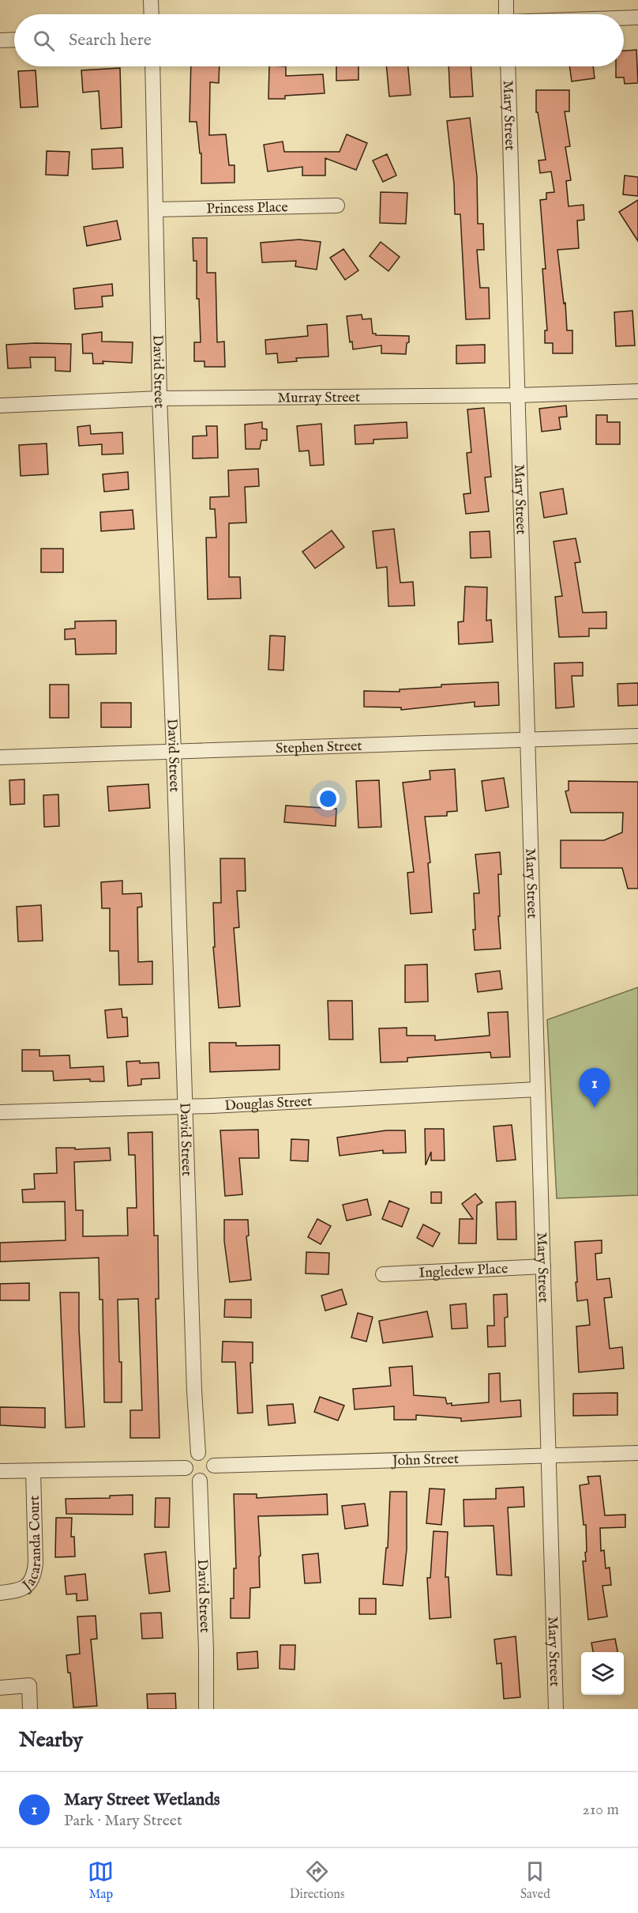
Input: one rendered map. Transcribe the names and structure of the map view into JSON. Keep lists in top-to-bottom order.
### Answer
{
  "streets": {
    "street": [
      "Mary Street",
      "Princess Place",
      "David Street",
      "Murray Street",
      "Stephen Street",
      "Douglas Street",
      "Ingledew Place",
      "John Street",
      "Jacaranda Court"
    ]
  },
  "crossings": [
    ["Mary Street", "Murray Street"],
    ["Mary Street", "Stephen Street"],
    ["Mary Street", "Douglas Street"],
    ["Mary Street", "Ingledew Place"],
    ["Mary Street", "John Street"],
    ["Princess Place", "David Street"],
    ["David Street", "Murray Street"],
    ["David Street", "Stephen Street"],
    ["David Street", "Douglas Street"],
    ["David Street", "John Street"]
  ],
  "page": {
    "search": "Search here",
    "pins": "1",
    "heading": "Nearby",
    "list": [
      {
        "mark": "1",
        "name": "Mary Street Wetlands",
        "note": "Park · Mary Street",
        "value": "210 m"
      }
    ],
    "nav": ["Map", "Directions", "Saved"]
  }
}
